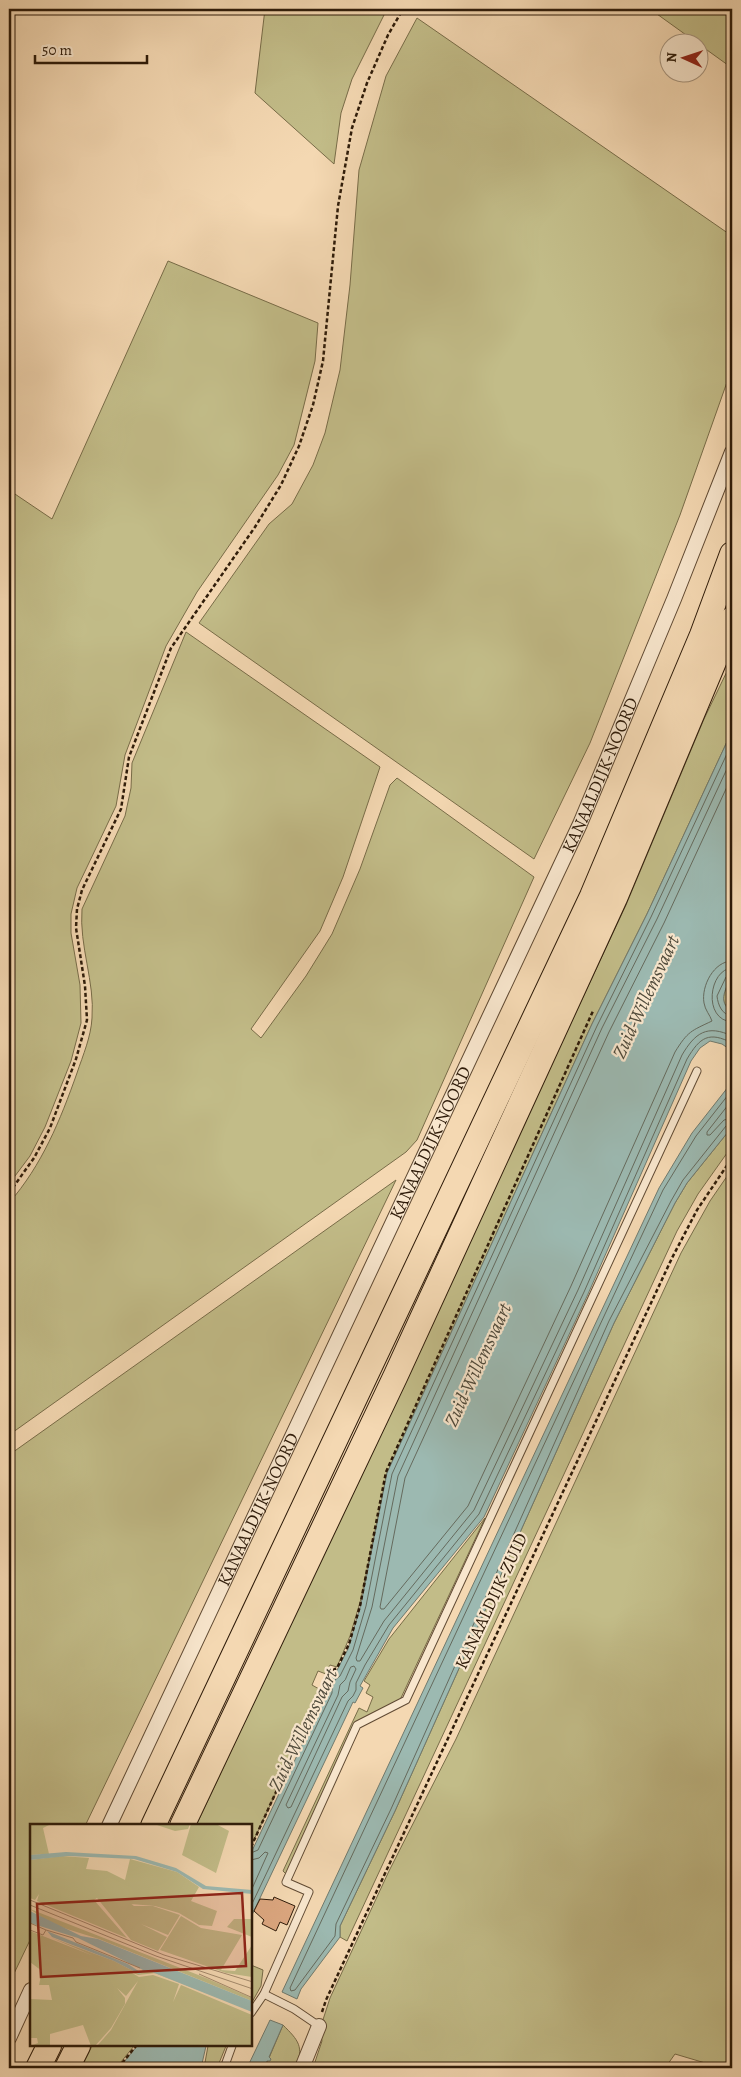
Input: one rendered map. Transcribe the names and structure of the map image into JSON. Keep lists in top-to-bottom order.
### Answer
{
  "streets": {
    "street": ["KANAALDIJK-NOORD"],
    "path": ["KANAALDIJK-ZUID"]
  },
  "water": ["Zuid-Willemsvaart"],
  "scale_bar": "50 m",
  "north": "left"
}
